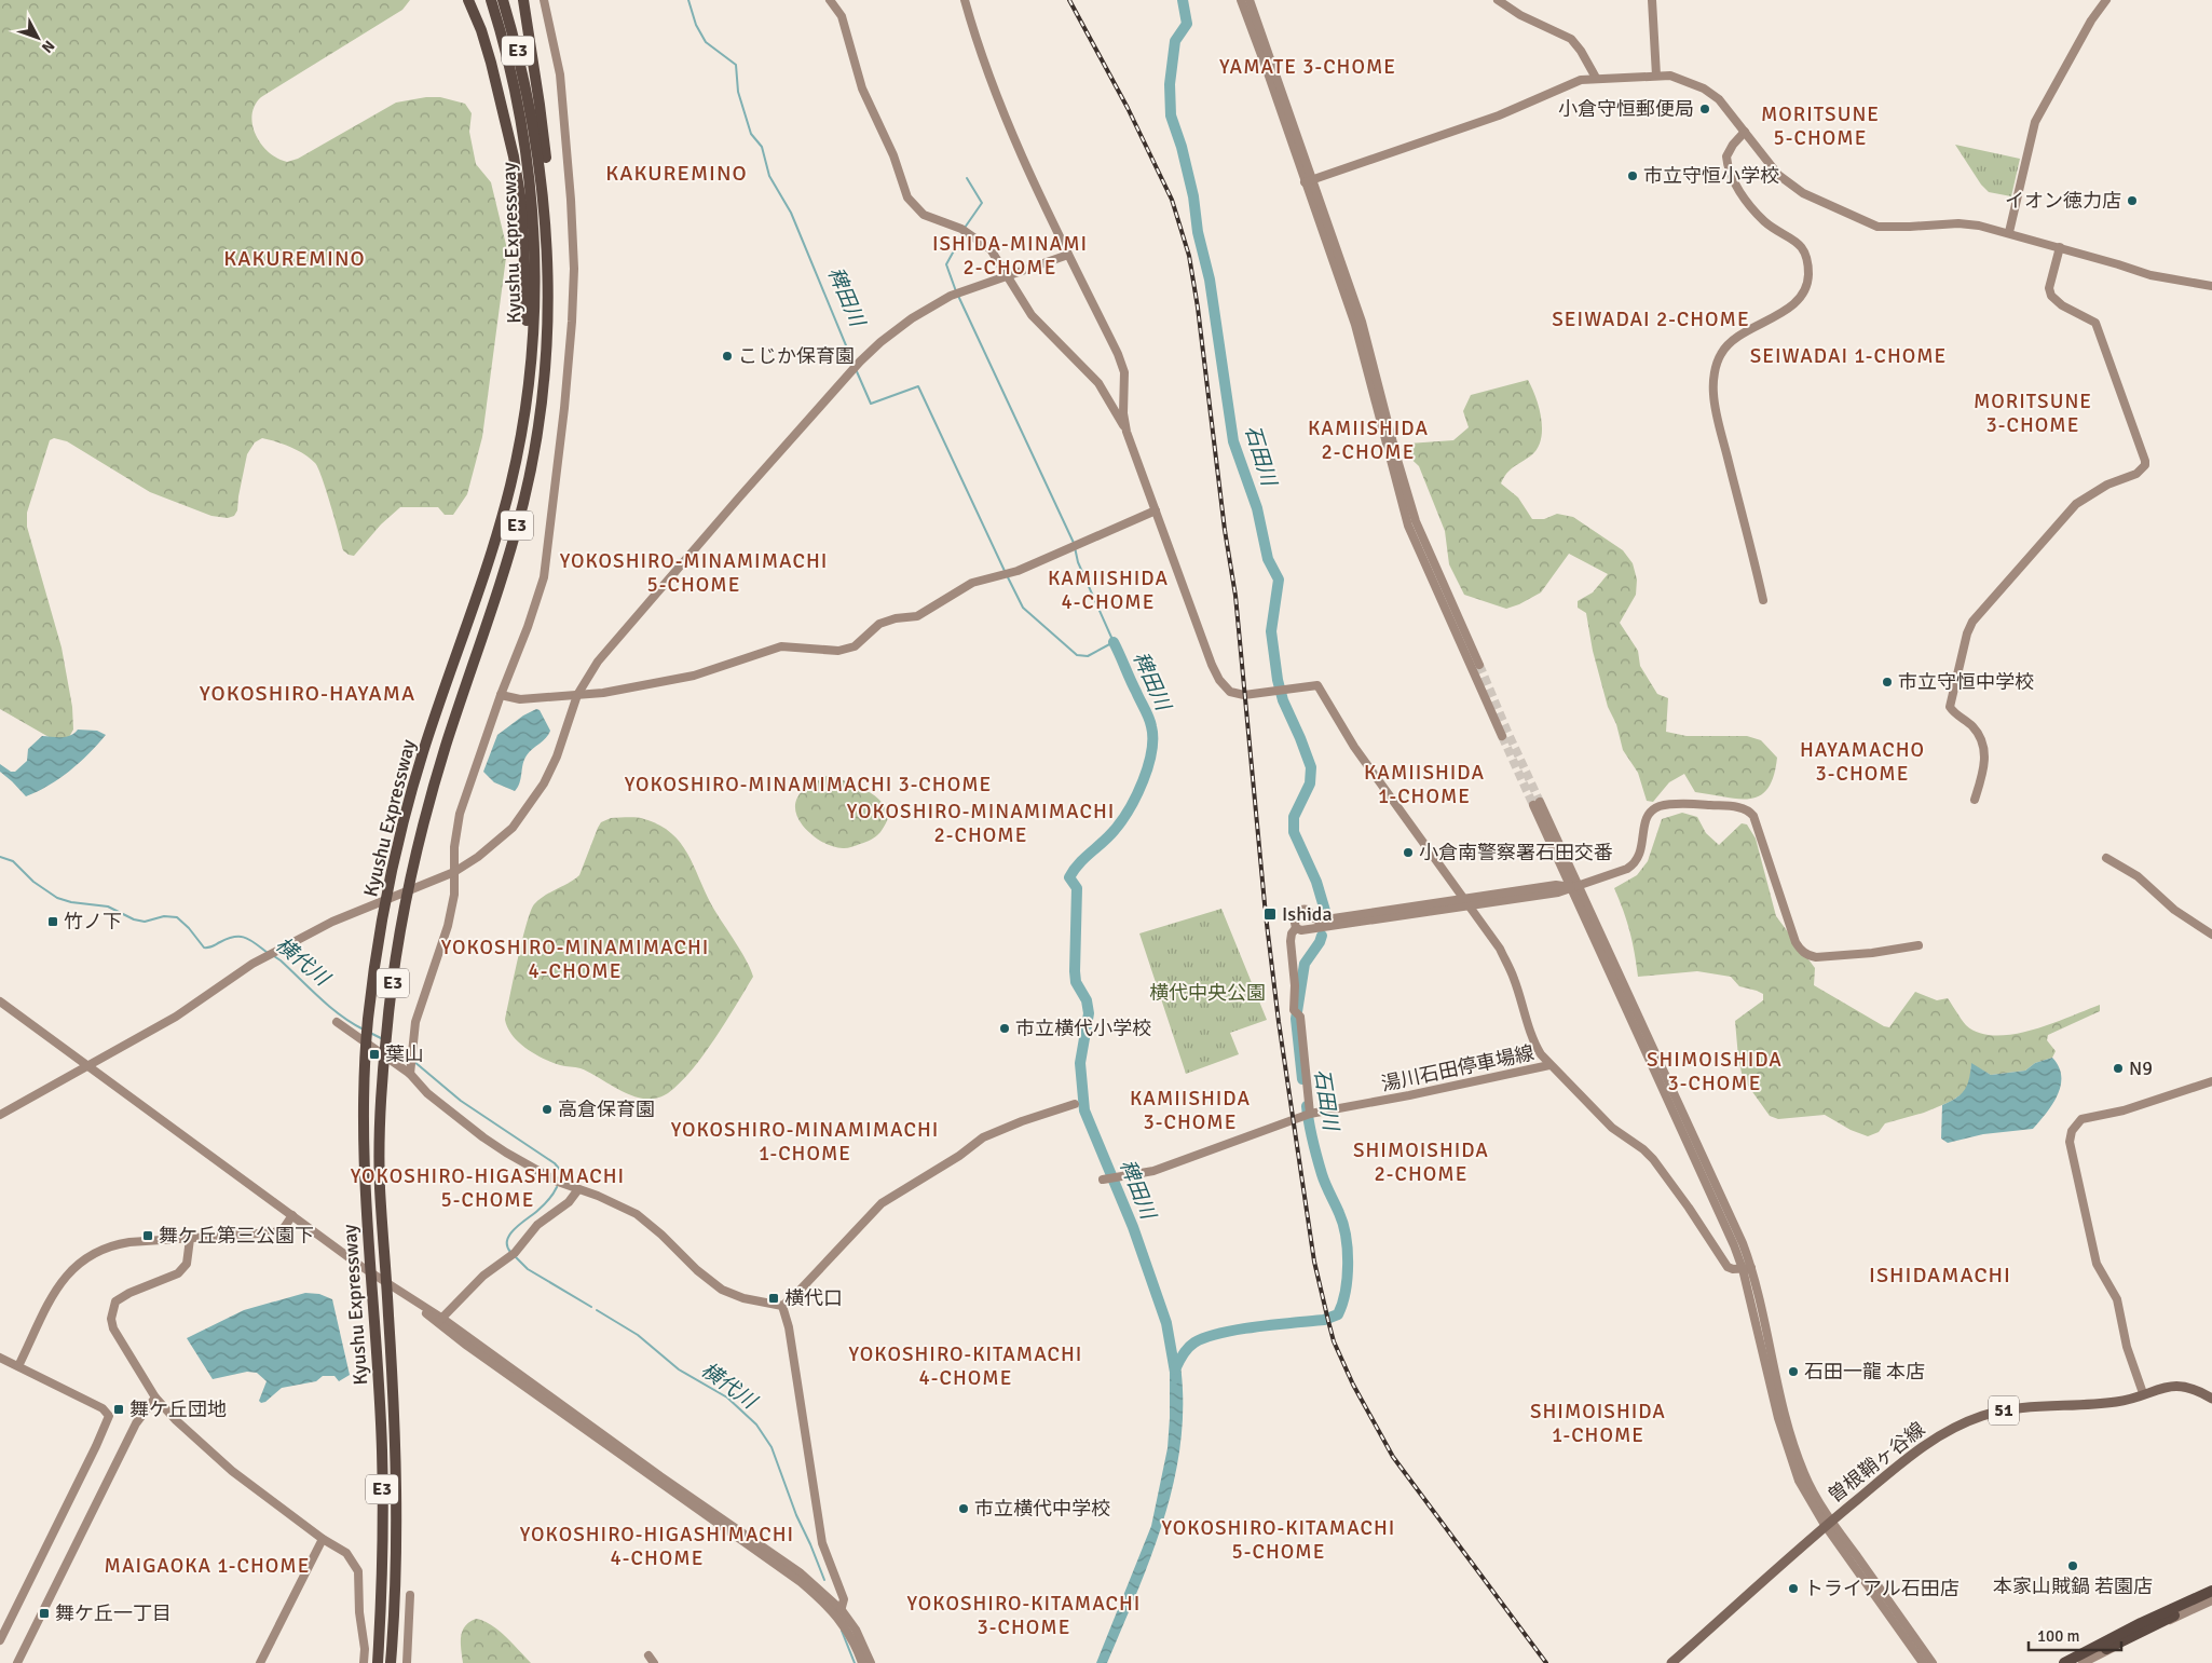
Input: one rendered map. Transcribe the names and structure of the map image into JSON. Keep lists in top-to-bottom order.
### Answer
{
  "streets": {
    "highway": ["E3", "Kyushu Expressway"],
    "main road": ["51", "曽根鞘ヶ谷線"],
    "street": ["湯川石田停車場線"]
  },
  "districts": [
    "YAMATE 3-CHOME",
    "MORITSUNE 5-CHOME",
    "KAKUREMINO",
    "ISHIDA-MINAMI 2-CHOME",
    "KAKUREMINO",
    "SEIWADAI 2-CHOME",
    "SEIWADAI 1-CHOME",
    "MORITSUNE 3-CHOME",
    "KAMIISHIDA 2-CHOME",
    "YOKOSHIRO-MINAMIMACHI 5-CHOME",
    "KAMIISHIDA 4-CHOME",
    "YOKOSHIRO-HAYAMA",
    "HAYAMACHO 3-CHOME",
    "KAMIISHIDA 1-CHOME",
    "YOKOSHIRO-MINAMIMACHI 3-CHOME",
    "YOKOSHIRO-MINAMIMACHI 2-CHOME",
    "YOKOSHIRO-MINAMIMACHI 4-CHOME",
    "SHIMOISHIDA 3-CHOME",
    "KAMIISHIDA 3-CHOME",
    "YOKOSHIRO-MINAMIMACHI 1-CHOME",
    "SHIMOISHIDA 2-CHOME",
    "YOKOSHIRO-HIGASHIMACHI 5-CHOME",
    "ISHIDAMACHI",
    "YOKOSHIRO-KITAMACHI 4-CHOME",
    "SHIMOISHIDA 1-CHOME",
    "YOKOSHIRO-KITAMACHI 5-CHOME",
    "YOKOSHIRO-HIGASHIMACHI 4-CHOME",
    "MAIGAOKA 1-CHOME",
    "YOKOSHIRO-KITAMACHI 3-CHOME"
  ],
  "water": ["稗田川", "石田川", "横代川"],
  "parks": ["横代中央公園"],
  "places": {
    "other": [
      "小倉守恒郵便局",
      "市立守恒小学校",
      "イオン徳力店",
      "こじか保育園",
      "市立守恒中学校",
      "小倉南警察署石田交番",
      "市立横代小学校",
      "N9",
      "高倉保育園",
      "石田一龍 本店",
      "市立横代中学校",
      "本家山賊鍋 若園店",
      "トライアル石田店"
    ],
    "transit": [
      "Ishida",
      "竹ノ下",
      "葉山",
      "舞ケ丘第三公園下",
      "横代口",
      "舞ケ丘団地",
      "舞ケ丘一丁目"
    ]
  },
  "scale_bar": "100 m",
  "north": "bottom right"
}
